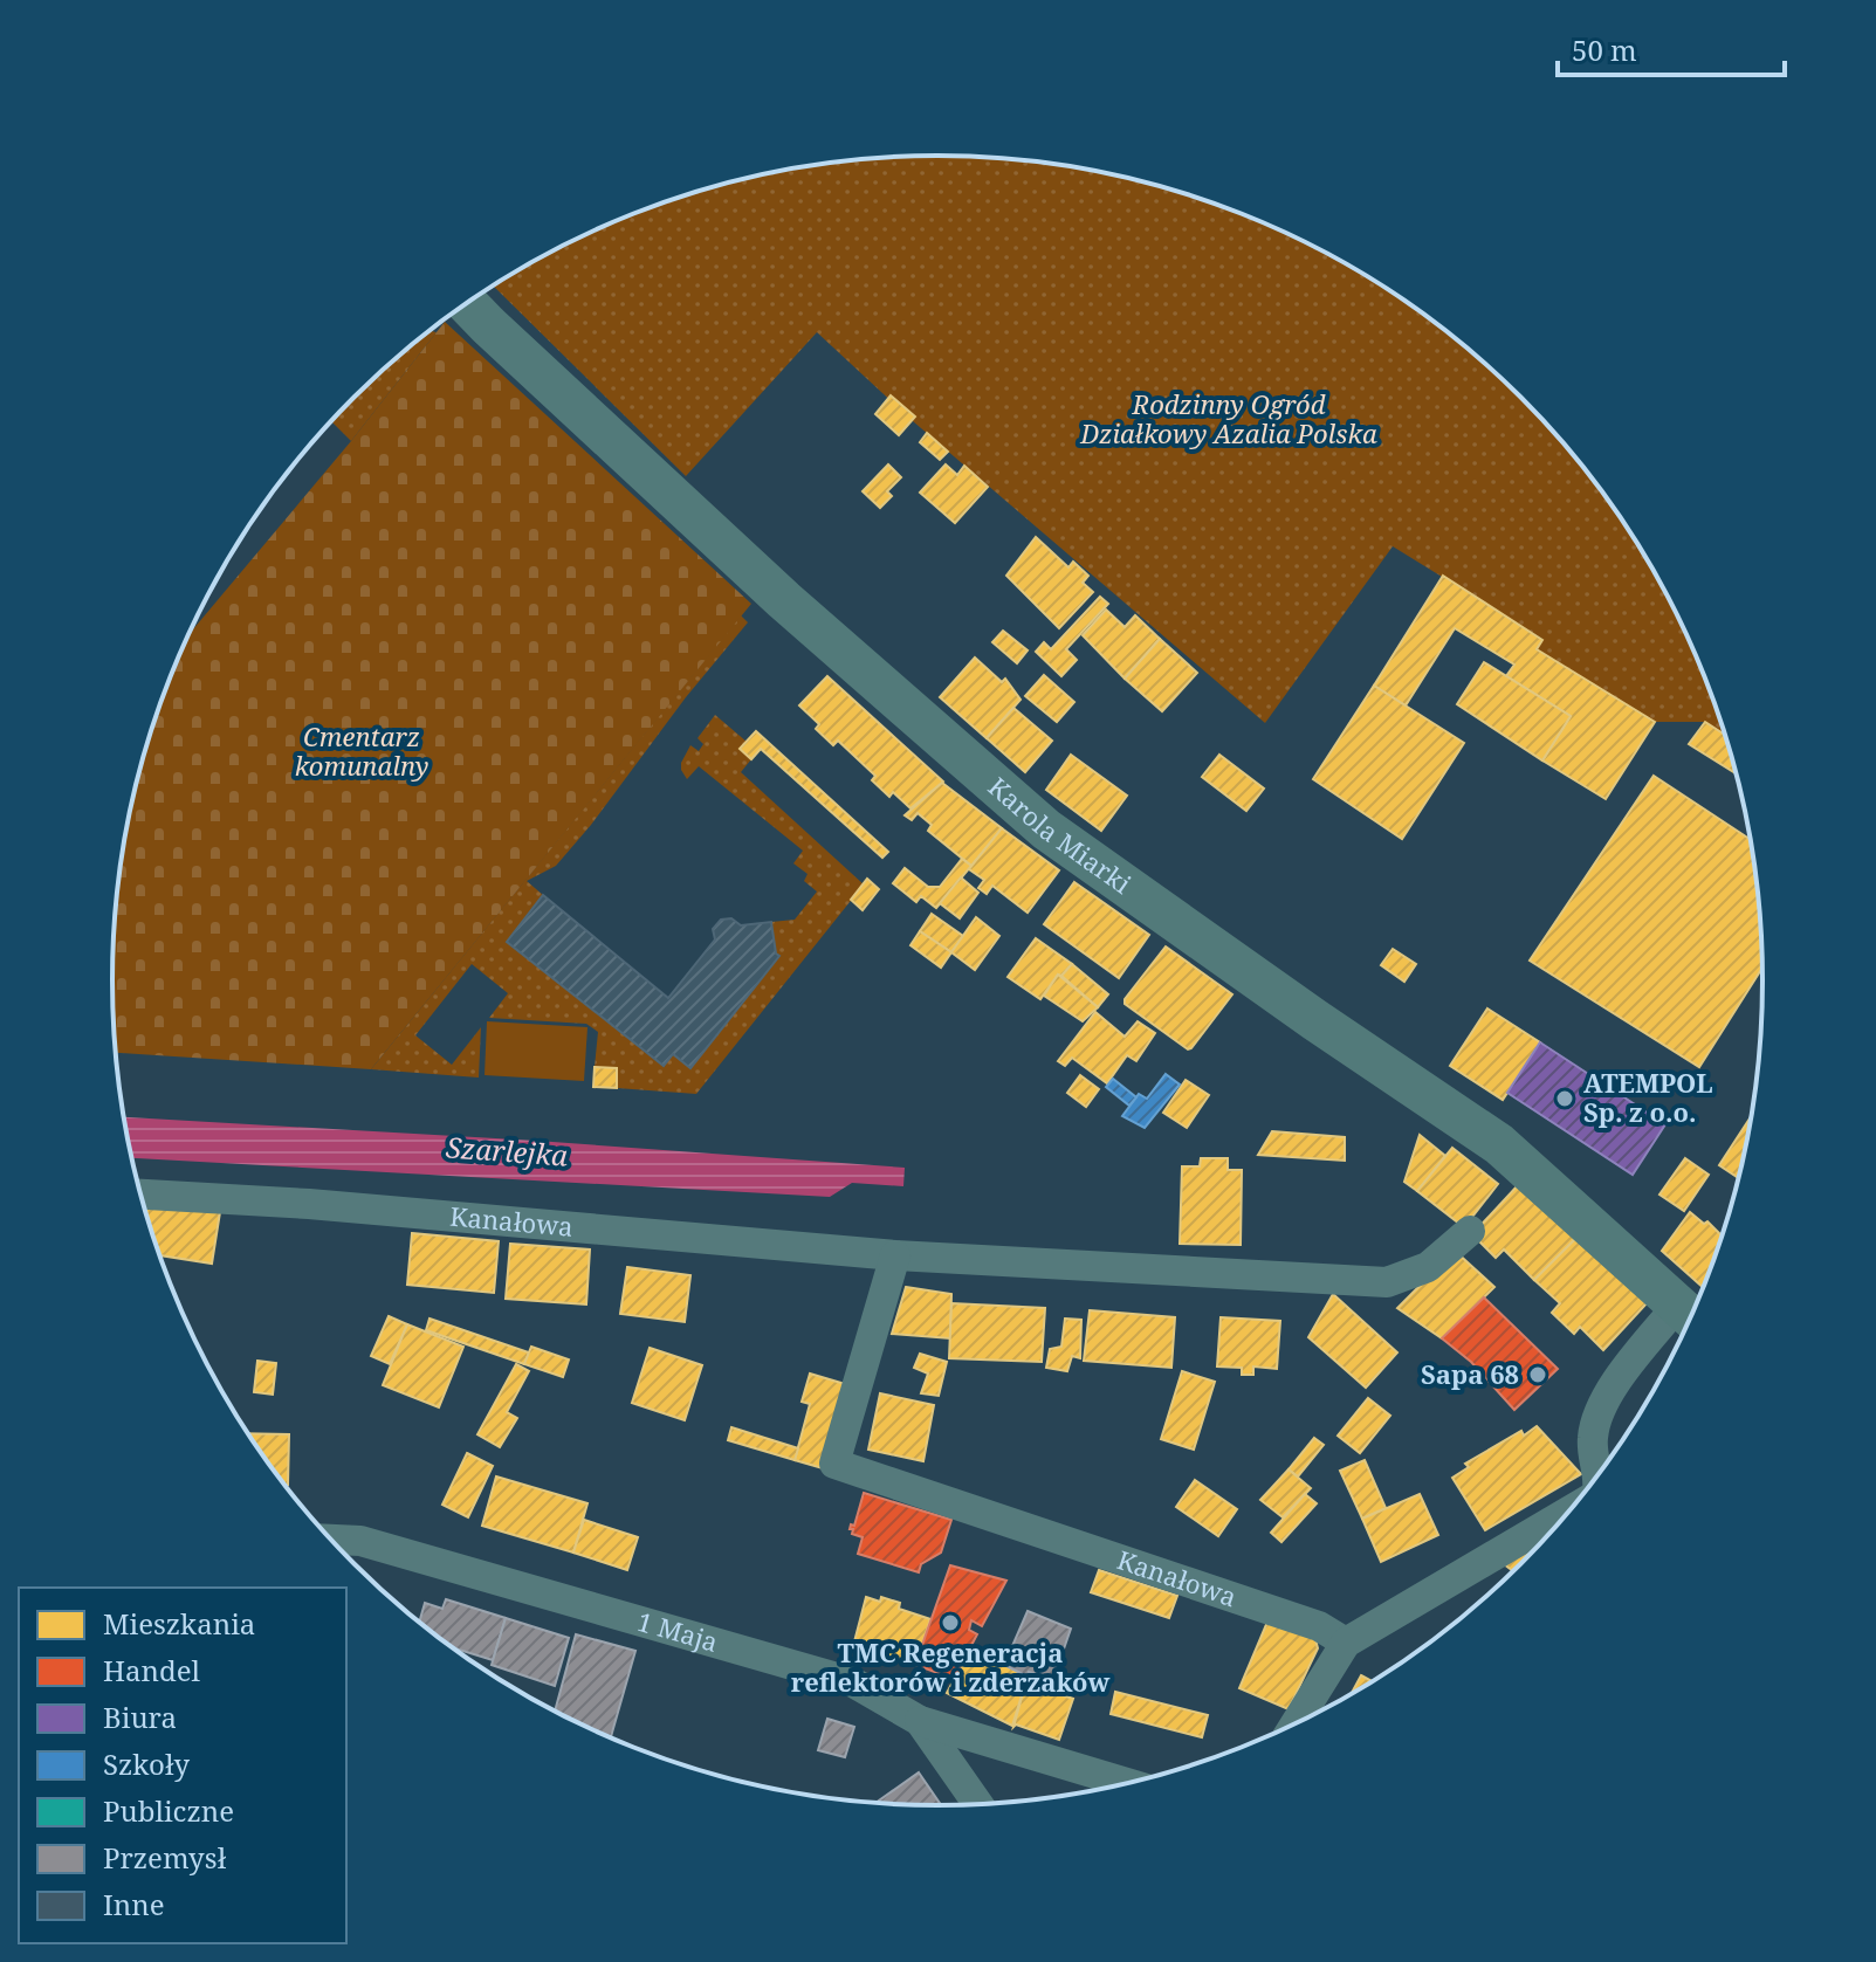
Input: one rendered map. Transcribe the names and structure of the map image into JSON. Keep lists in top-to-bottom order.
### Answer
{
  "streets": {
    "street": ["Karola Miarki", "Kanałowa", "1 Maja"]
  },
  "water": ["Szarlejka"],
  "parks": ["Rodzinny Ogród Działkowy Azalia Polska", "Cmentarz komunalny"],
  "places": ["ATEMPOL Sp. z o.o.", "Sapa 68", "TMC Regeneracja reflektorów i zderzaków"],
  "legend": [
    "Mieszkania",
    "Handel",
    "Biura",
    "Szkoły",
    "Publiczne",
    "Przemysł",
    "Inne"
  ],
  "scale_bar": "50 m"
}
